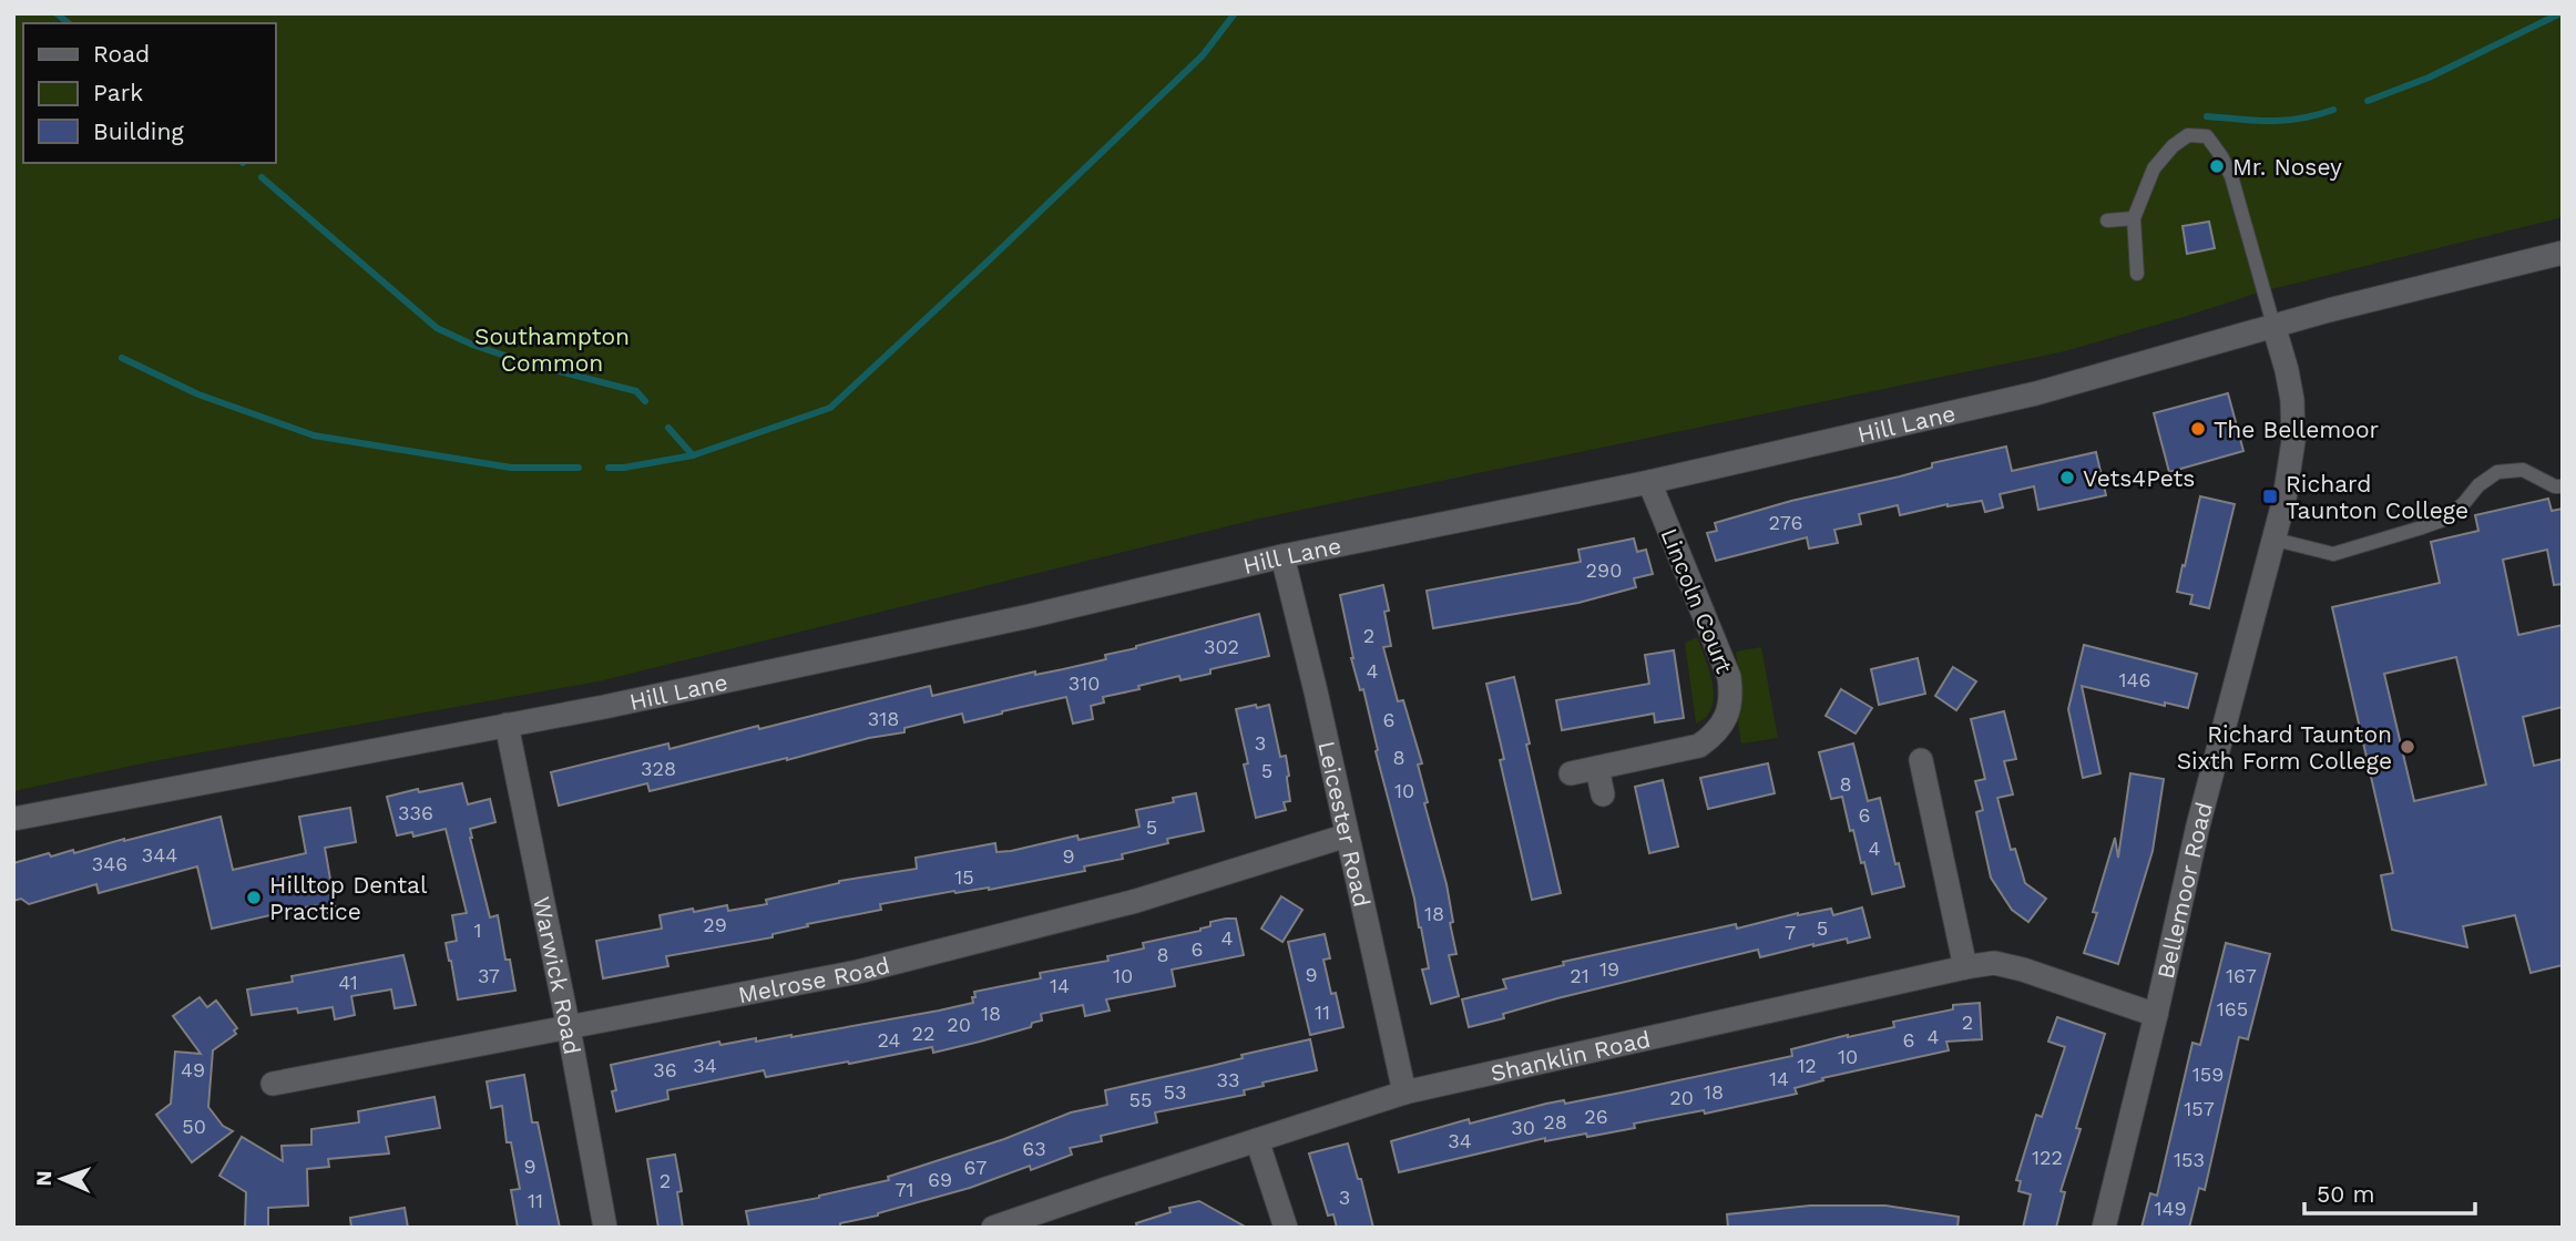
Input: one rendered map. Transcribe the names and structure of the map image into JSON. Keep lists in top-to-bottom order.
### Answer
{
  "streets": {
    "street": [
      "Hill Lane",
      "Lincoln Court",
      "Leicester Road",
      "Bellemoor Road",
      "Warwick Road",
      "Melrose Road",
      "Shanklin Road"
    ]
  },
  "crossings": [
    ["Hill Lane", "Lincoln Court"],
    ["Hill Lane", "Leicester Road"],
    ["Hill Lane", "Bellemoor Road"],
    ["Hill Lane", "Warwick Road"],
    ["Leicester Road", "Melrose Road"],
    ["Leicester Road", "Shanklin Road"],
    ["Bellemoor Road", "Shanklin Road"],
    ["Warwick Road", "Melrose Road"]
  ],
  "parks": ["Southampton Common"],
  "places": {
    "other": [
      "Mr. Nosey",
      "The Bellemoor",
      "Vets4Pets",
      "Richard Taunton Sixth Form College",
      "Hilltop Dental Practice"
    ],
    "transit": ["Richard Taunton College"]
  },
  "house_numbers": [
    "276",
    "290",
    "2",
    "302",
    "4",
    "146",
    "310",
    "318",
    "6",
    "3",
    "8",
    "328",
    "5",
    "8",
    "10",
    "336",
    "6",
    "5",
    "4",
    "344",
    "9",
    "346",
    "15",
    "18",
    "29",
    "5",
    "1",
    "7",
    "4",
    "6",
    "8",
    "19",
    "9",
    "37",
    "10",
    "21",
    "167",
    "41",
    "14",
    "165",
    "11",
    "18",
    "2",
    "20",
    "22",
    "4",
    "24",
    "6",
    "10",
    "34",
    "12",
    "49",
    "36",
    "159",
    "14",
    "33",
    "53",
    "18",
    "20",
    "55",
    "157",
    "26",
    "28",
    "50",
    "30",
    "34",
    "63",
    "122",
    "153",
    "9",
    "67",
    "69",
    "2",
    "71",
    "3",
    "11",
    "149"
  ],
  "legend": ["Road", "Park", "Building"],
  "scale_bar": "50 m",
  "north": "left"
}
